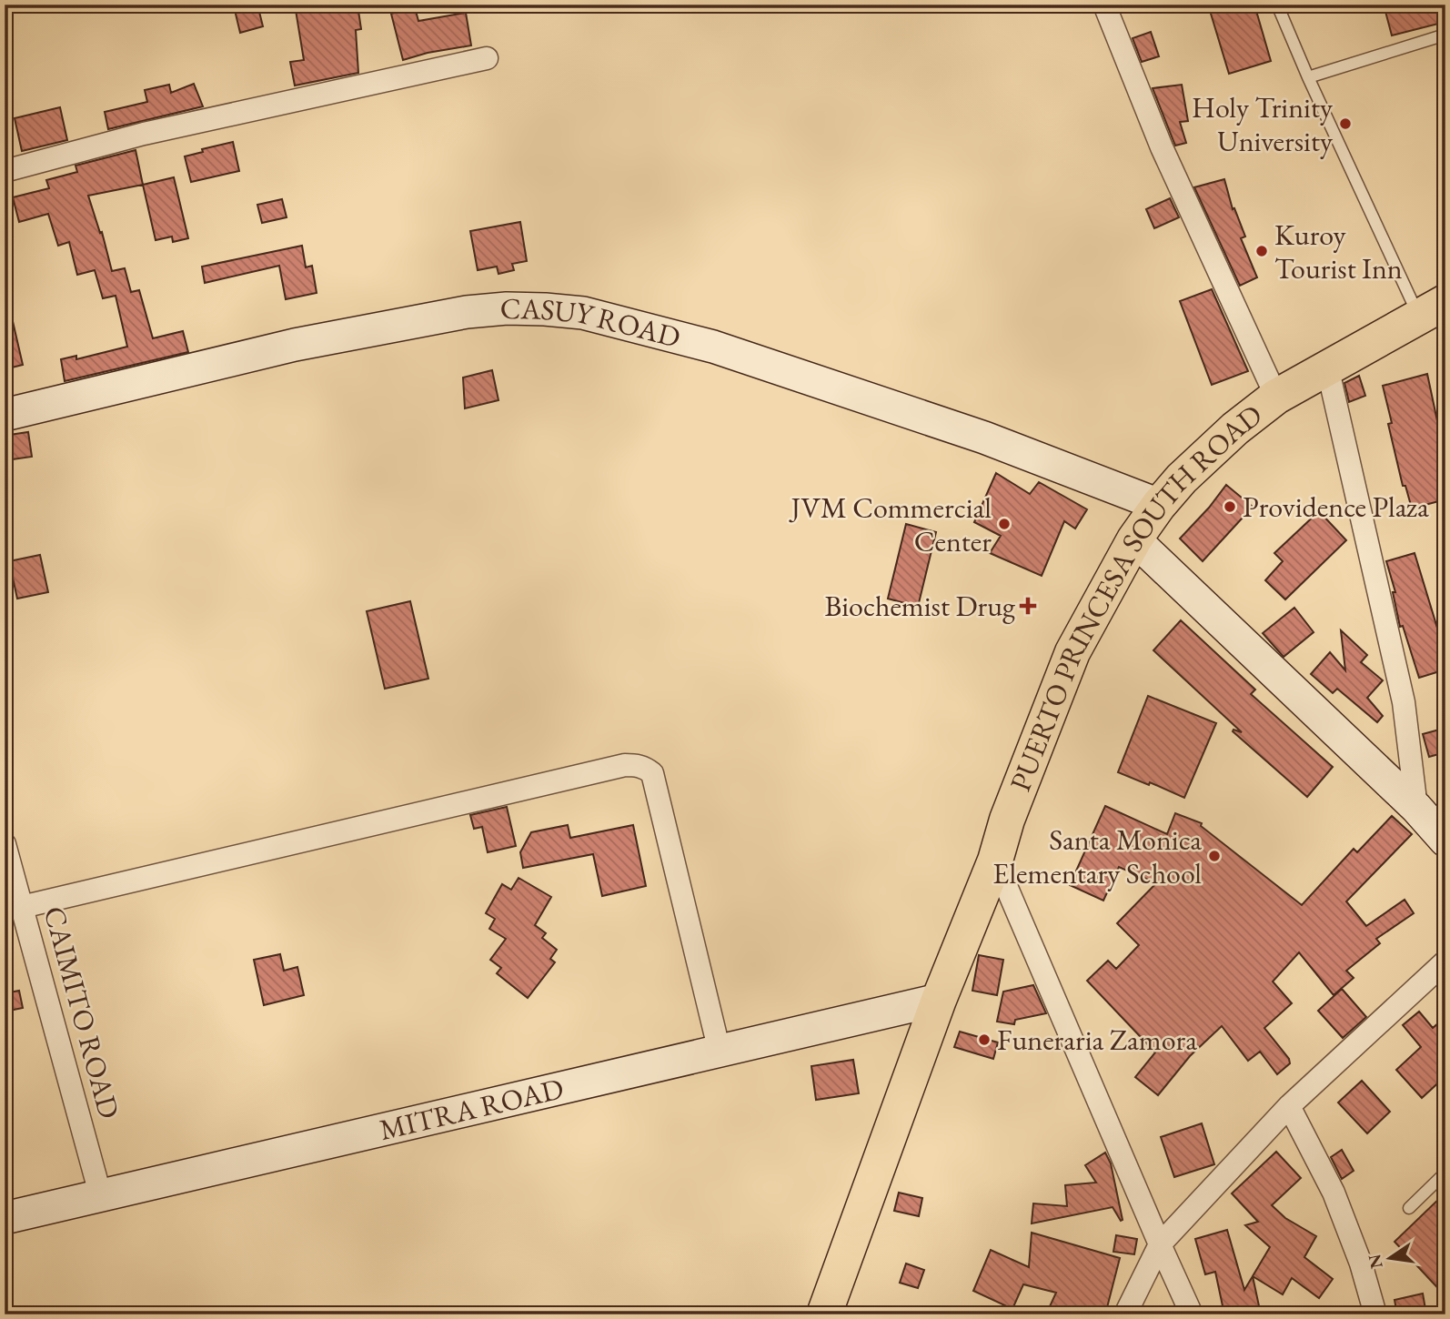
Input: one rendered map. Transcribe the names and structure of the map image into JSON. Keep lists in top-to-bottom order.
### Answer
{
  "streets": {
    "main road": ["PUERTO PRINCESA SOUTH ROAD"],
    "street": ["CASUY ROAD", "CAIMITO ROAD", "MITRA ROAD"]
  },
  "crossings": [
    ["CASUY ROAD", "PUERTO PRINCESA SOUTH ROAD"],
    ["PUERTO PRINCESA SOUTH ROAD", "MITRA ROAD"],
    ["CAIMITO ROAD", "MITRA ROAD"]
  ],
  "places": {
    "other": [
      "Holy Trinity University",
      "Kuroy Tourist Inn",
      "Providence Plaza",
      "JVM Commercial Center",
      "Santa Monica Elementary School",
      "Funeraria Zamora"
    ],
    "health": ["Biochemist Drug"]
  },
  "north": "left"
}
